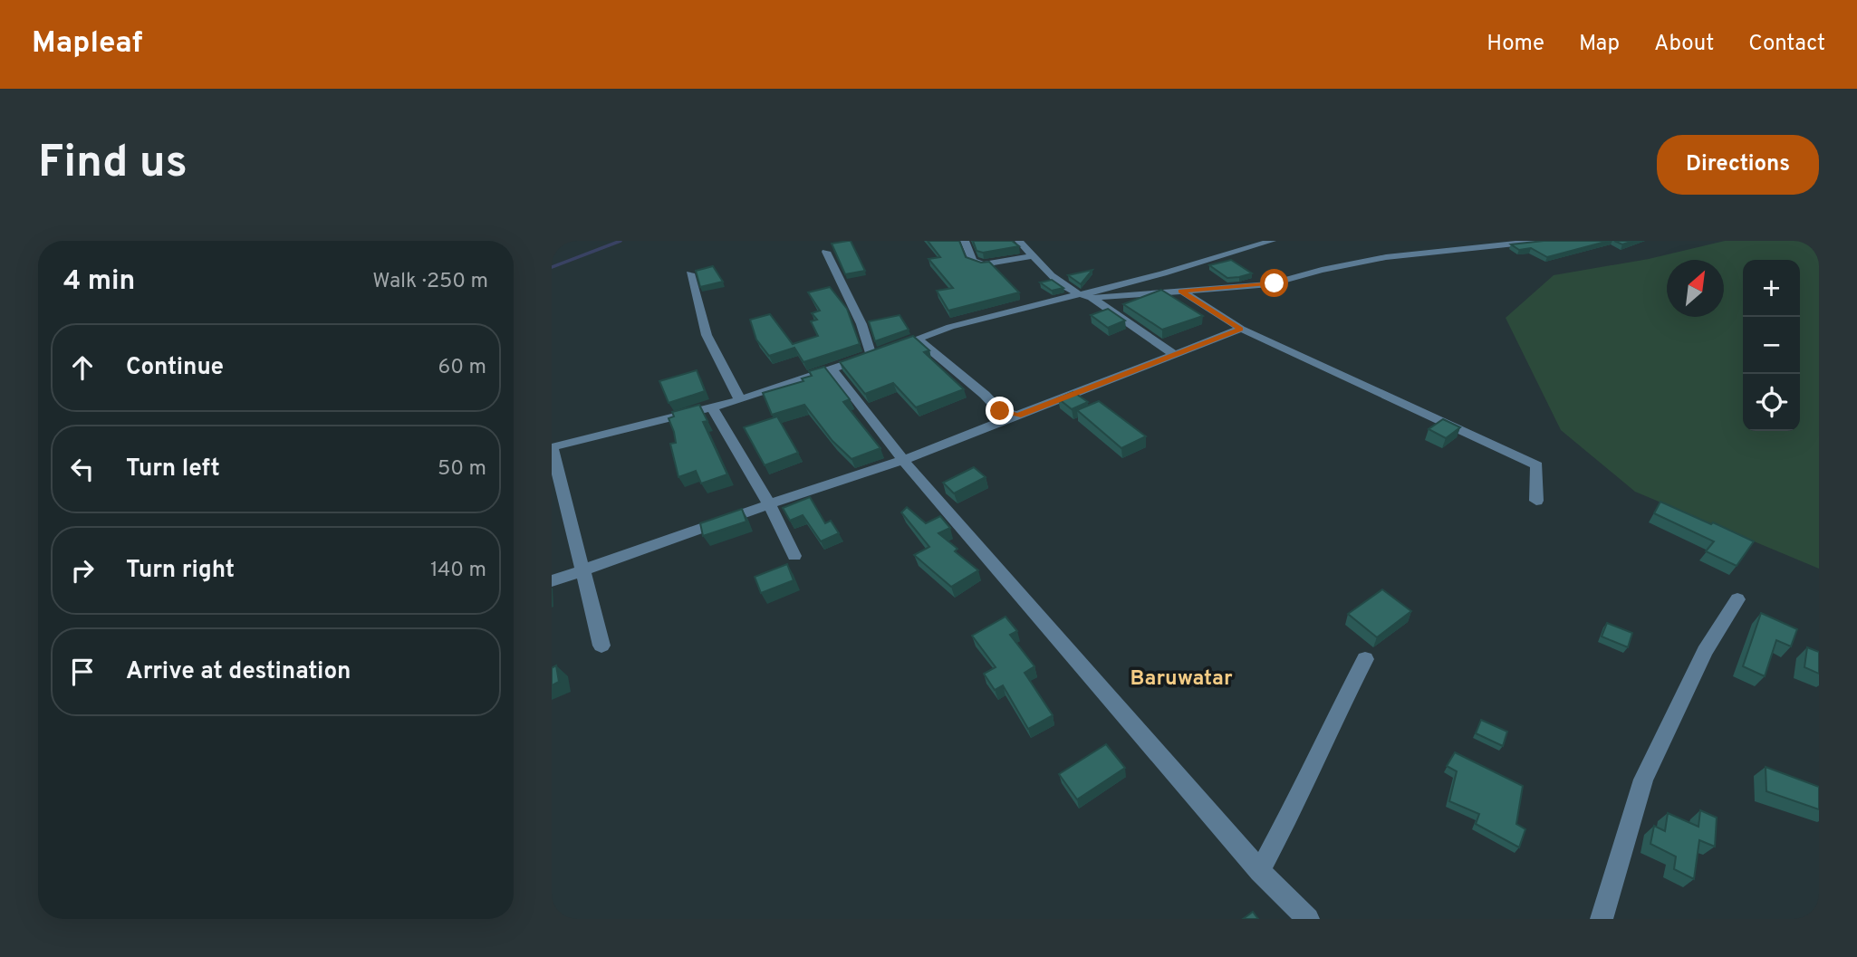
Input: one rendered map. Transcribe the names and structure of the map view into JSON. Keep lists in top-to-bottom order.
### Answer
{
  "districts": ["Baruwatar"],
  "north": "top right",
  "page": {
    "header": "Mapleaf",
    "nav": [
      "Home",
      "Map",
      "About",
      "Contact"
    ],
    "buttons": "Directions",
    "title": "Find us",
    "heading": ["4 min", "Walk · 250 m"],
    "map_buttons": ["+", "−"],
    "list": [
      ["Continue", "60 m"],
      ["Turn left", "50 m"],
      ["Turn right", "140 m"],
      "Arrive at destination"
    ]
  }
}
